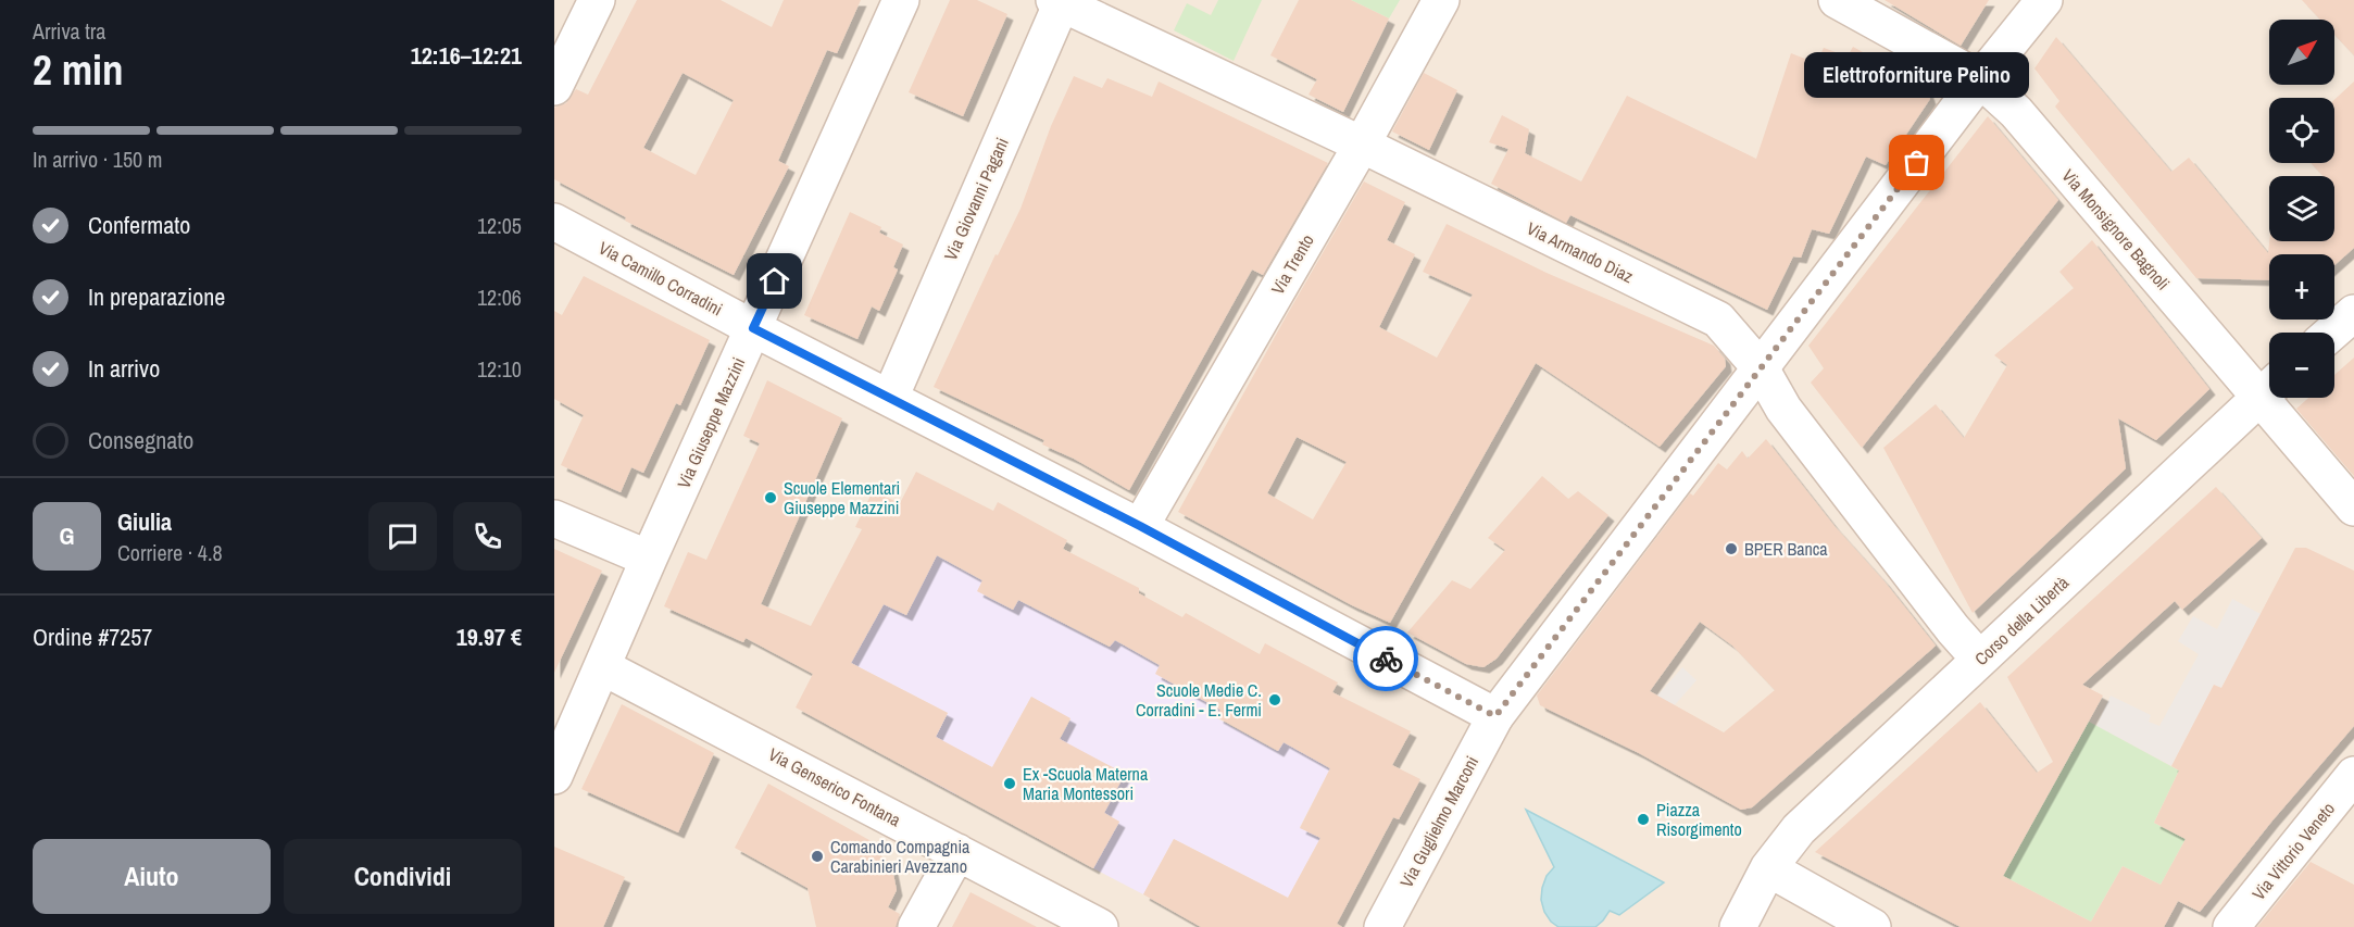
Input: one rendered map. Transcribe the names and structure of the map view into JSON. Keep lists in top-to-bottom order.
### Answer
{
  "streets": {
    "street": [
      "Via Giovanni Pagani",
      "Via Monsignore Bagnoli",
      "Via Armando Diaz",
      "Via Trento",
      "Via Camillo Corradini",
      "Via Giuseppe Mazzini",
      "Corso della Libertà",
      "Via Genserico Fontana",
      "Via Guglielmo Marconi",
      "Via Vittorio Veneto"
    ]
  },
  "crossings": [
    ["Via Giovanni Pagani", "Via Armando Diaz"],
    ["Via Giovanni Pagani", "Via Camillo Corradini"],
    ["Via Monsignore Bagnoli", "Via Guglielmo Marconi"],
    ["Via Armando Diaz", "Via Trento"],
    ["Via Armando Diaz", "Corso della Libertà"],
    ["Via Armando Diaz", "Via Guglielmo Marconi"],
    ["Via Trento", "Via Camillo Corradini"],
    ["Via Camillo Corradini", "Via Giuseppe Mazzini"],
    ["Via Camillo Corradini", "Via Guglielmo Marconi"],
    ["Via Giuseppe Mazzini", "Via Genserico Fontana"]
  ],
  "places": [
    "Elettroforniture Pelino",
    "Scuole Elementari Giuseppe Mazzini",
    "BPER Banca",
    "Scuole Medie C. Corradini - E. Fermi",
    "Ex -Scuola Materna Maria Montessori",
    "Piazza Risorgimento",
    "Comando Compagnia Carabinieri Avezzano"
  ],
  "north": "top right",
  "page": {
    "heading": ["2 min", "Arriva tra", "12:16–12:21"],
    "panel": [
      "Giulia",
      "Corriere · 4.8",
      "Ordine #7257",
      "19.97 €"
    ],
    "map_buttons": ["+", "−"],
    "bubble": "Elettroforniture Pelino",
    "bar": "In arrivo · 150 m",
    "list": [
      ["Confermato", "12:05"],
      ["In preparazione", "12:06"],
      ["In arrivo", "12:10"],
      "Consegnato"
    ],
    "round": "G",
    "buttons": ["Aiuto", "Condividi"]
  }
}
